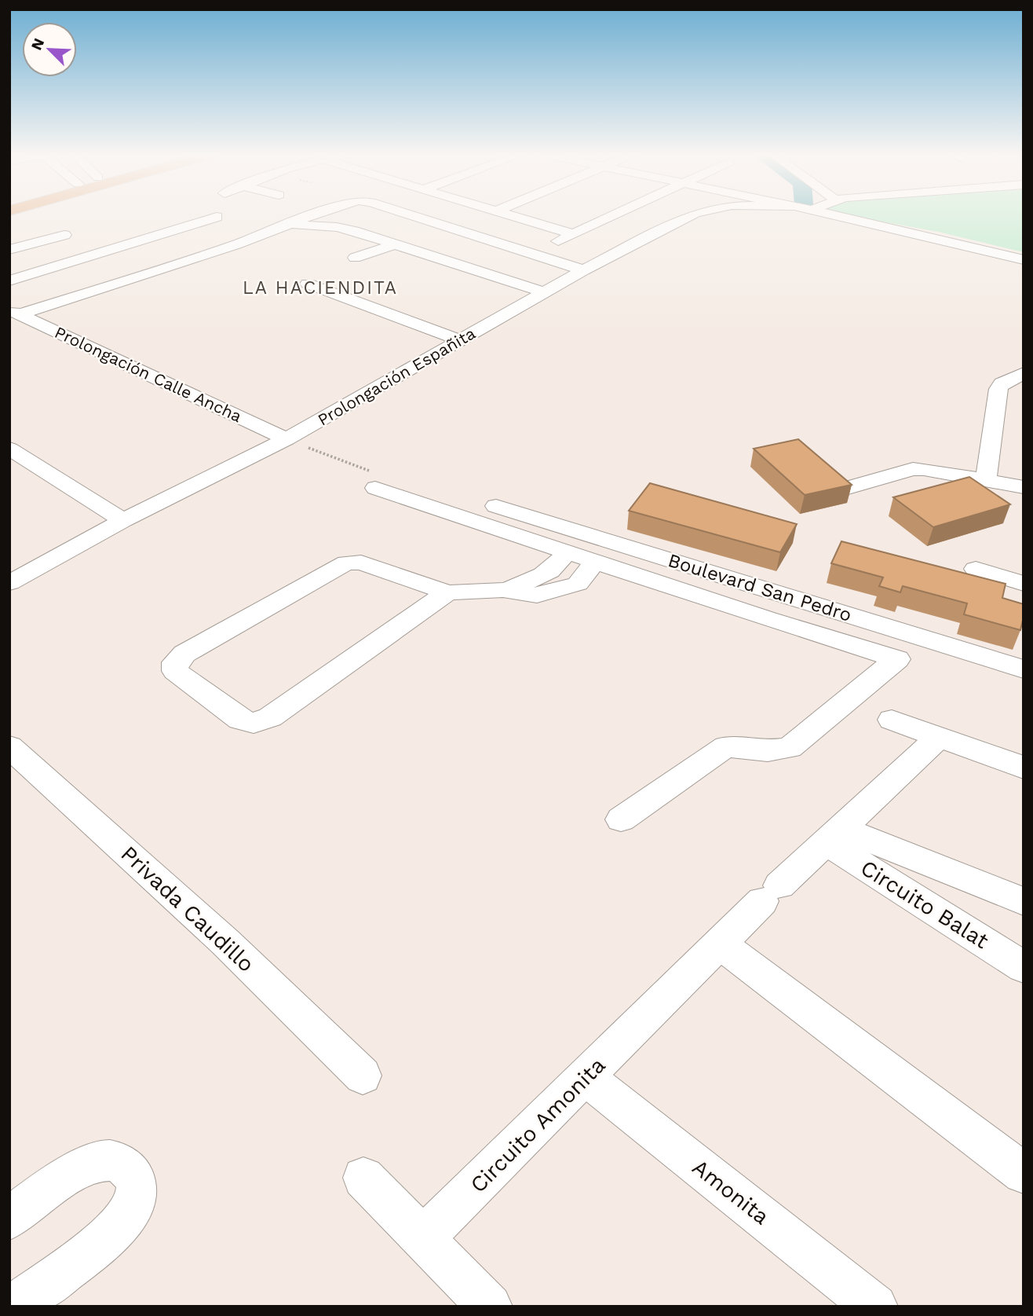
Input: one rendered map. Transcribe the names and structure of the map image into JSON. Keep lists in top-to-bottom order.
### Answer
{
  "streets": {
    "street": [
      "Prolongación Calle Ancha",
      "Prolongación Españita",
      "Boulevard San Pedro",
      "Circuito Balat",
      "Privada Caudillo",
      "Circuito Amonita",
      "Amonita"
    ]
  },
  "crossings": [
    ["Prolongación Calle Ancha", "Prolongación Españita"],
    ["Circuito Balat", "Circuito Amonita"],
    ["Circuito Amonita", "Amonita"]
  ],
  "districts": ["LA HACIENDITA"],
  "north": "top left"
}
